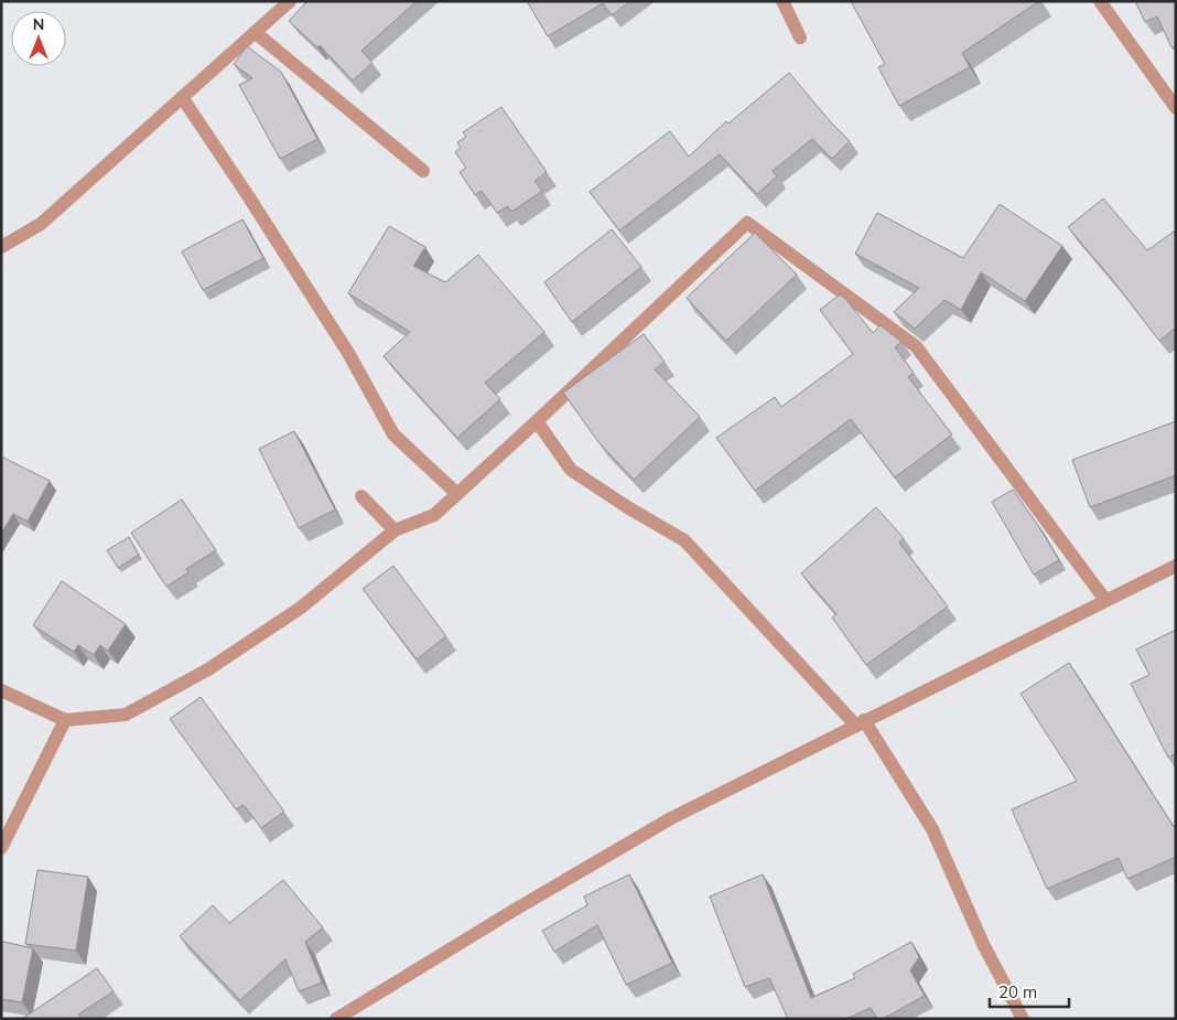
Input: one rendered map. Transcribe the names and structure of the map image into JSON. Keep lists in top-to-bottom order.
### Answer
{
  "scale_bar": "20 m",
  "north": "top"
}
